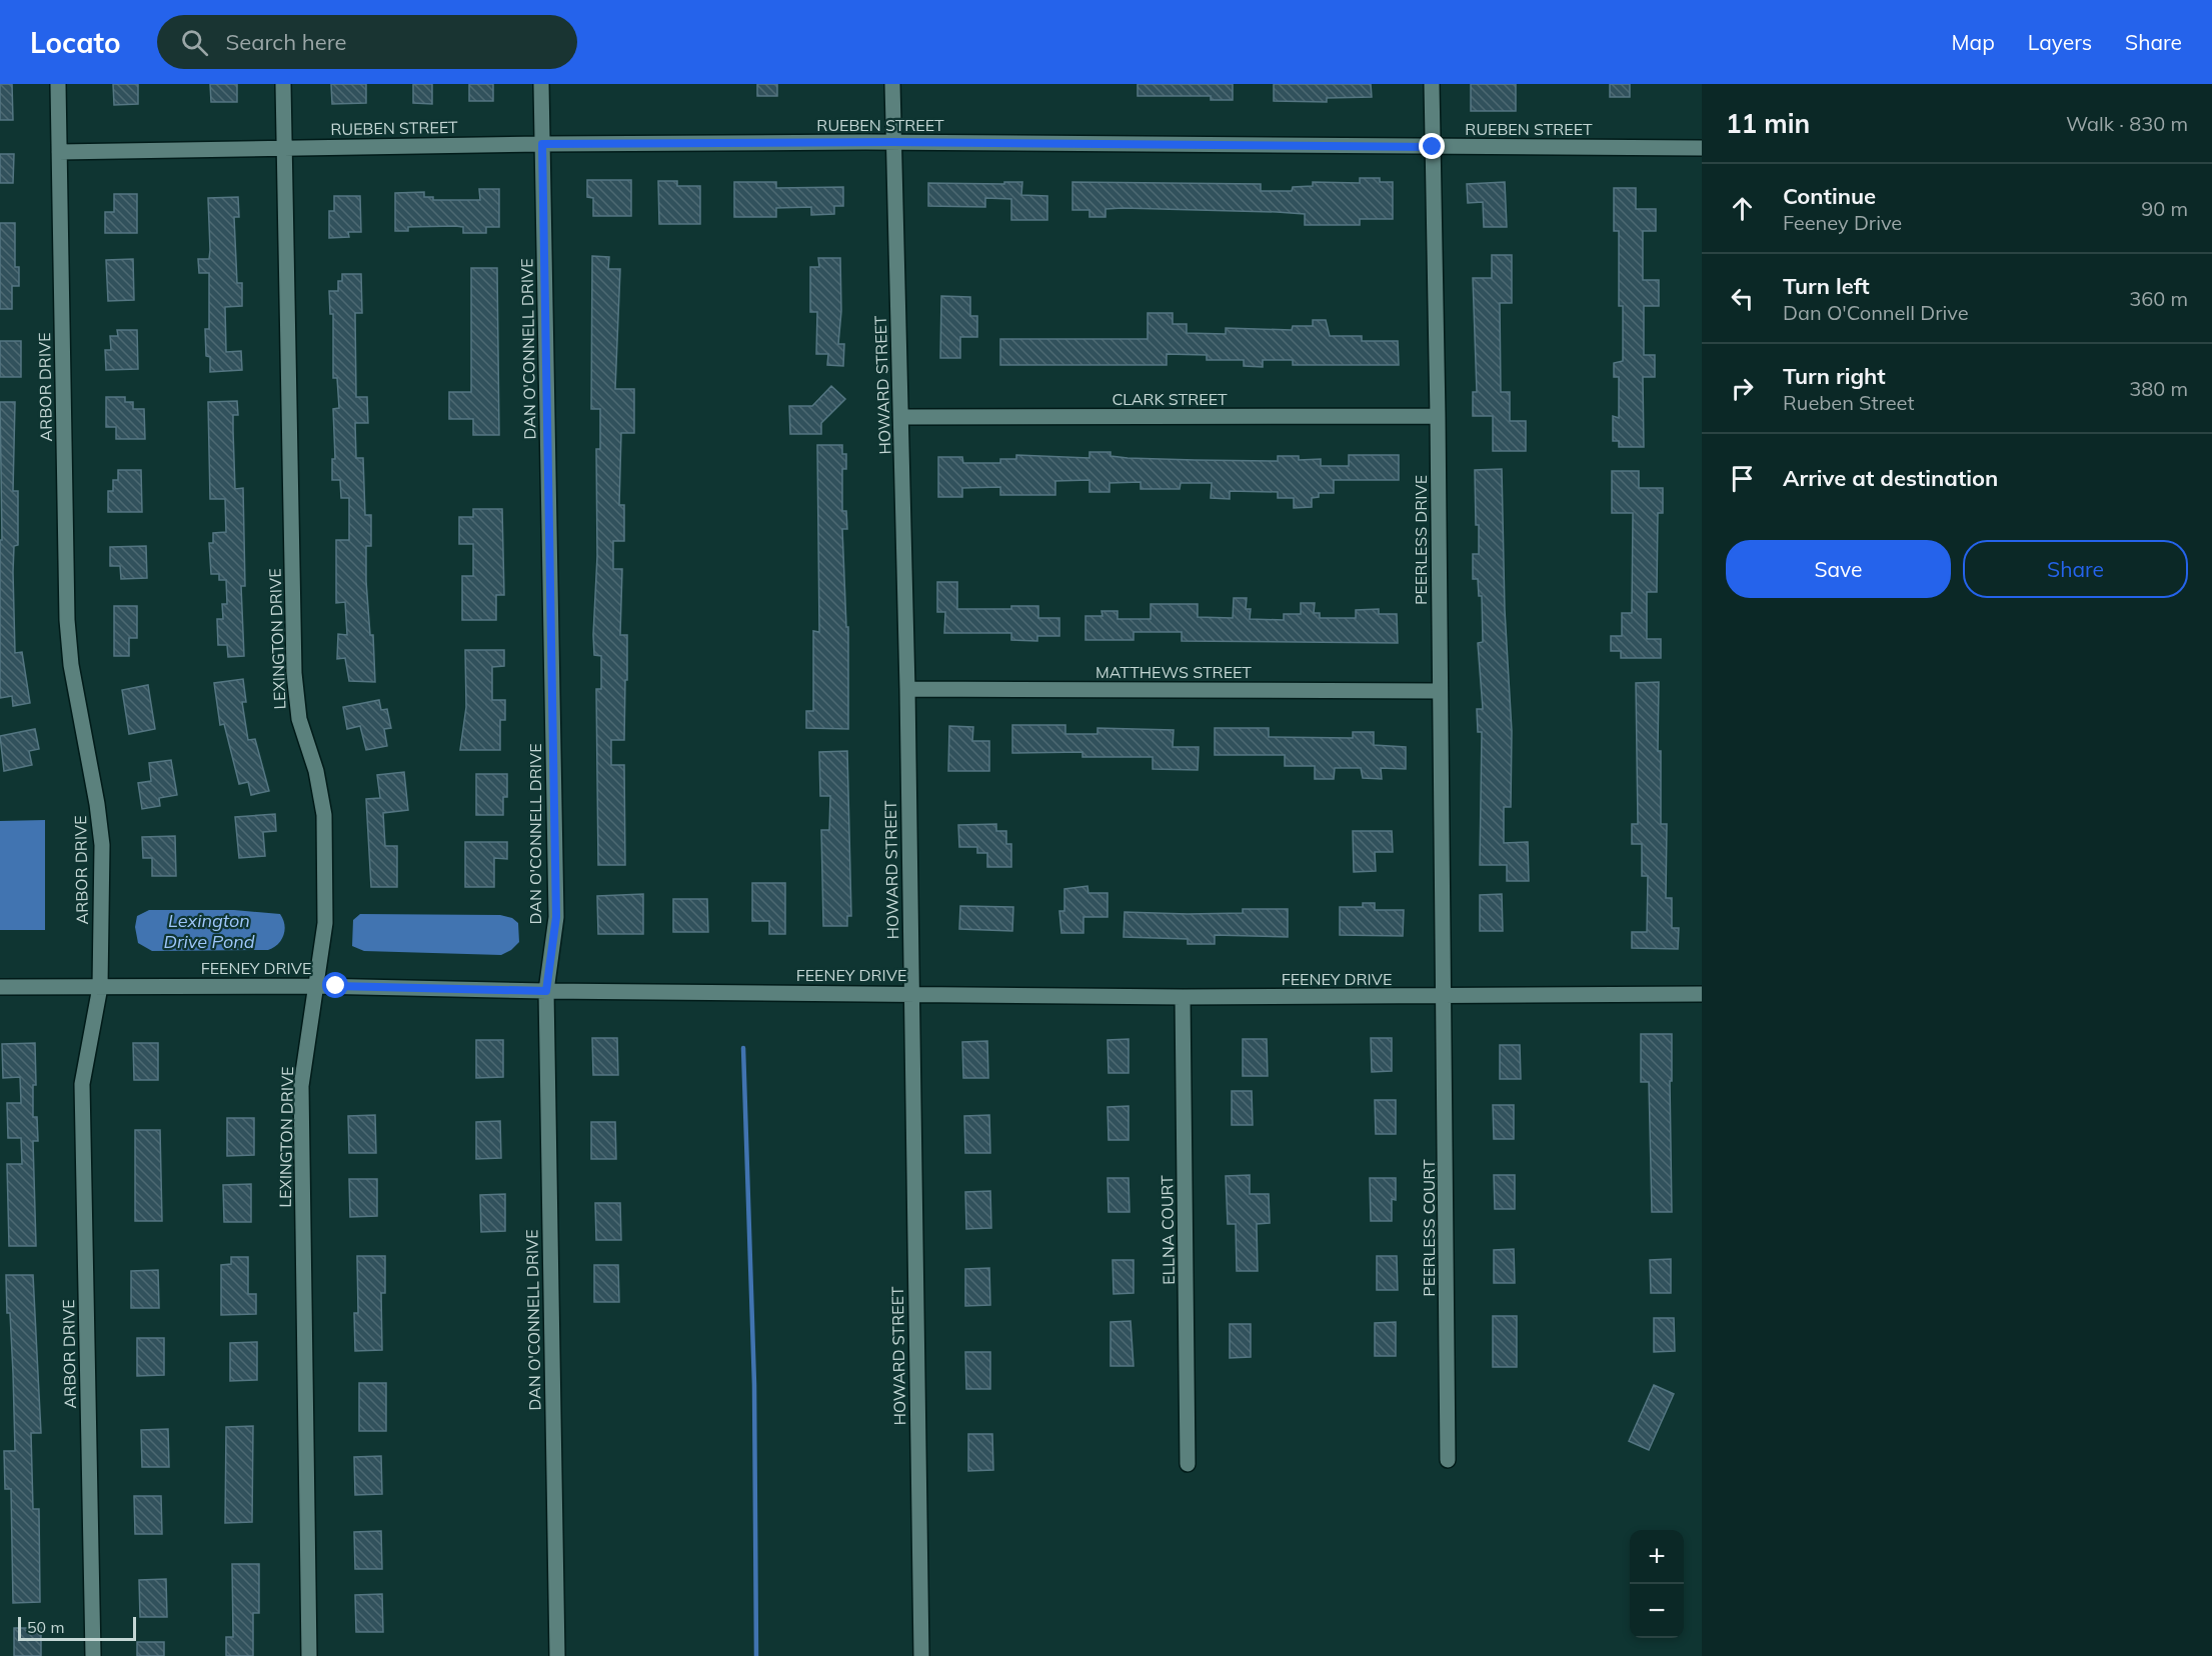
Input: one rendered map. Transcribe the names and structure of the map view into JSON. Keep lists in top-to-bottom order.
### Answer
{
  "streets": {
    "street": [
      "RUEBEN STREET",
      "DAN O'CONNELL DRIVE",
      "HOWARD STREET",
      "ARBOR DRIVE",
      "CLARK STREET",
      "PEERLESS DRIVE",
      "LEXINGTON DRIVE",
      "MATTHEWS STREET",
      "FEENEY DRIVE",
      "PEERLESS COURT",
      "ELLNA COURT"
    ]
  },
  "crossings": [
    ["RUEBEN STREET", "DAN O'CONNELL DRIVE"],
    ["RUEBEN STREET", "HOWARD STREET"],
    ["RUEBEN STREET", "ARBOR DRIVE"],
    ["RUEBEN STREET", "PEERLESS DRIVE"],
    ["RUEBEN STREET", "LEXINGTON DRIVE"],
    ["DAN O'CONNELL DRIVE", "FEENEY DRIVE"],
    ["HOWARD STREET", "CLARK STREET"],
    ["HOWARD STREET", "MATTHEWS STREET"],
    ["HOWARD STREET", "FEENEY DRIVE"],
    ["ARBOR DRIVE", "FEENEY DRIVE"],
    ["CLARK STREET", "PEERLESS DRIVE"],
    ["PEERLESS DRIVE", "MATTHEWS STREET"],
    ["PEERLESS DRIVE", "FEENEY DRIVE"],
    ["PEERLESS DRIVE", "PEERLESS COURT"],
    ["LEXINGTON DRIVE", "FEENEY DRIVE"],
    ["FEENEY DRIVE", "PEERLESS COURT"],
    ["FEENEY DRIVE", "ELLNA COURT"]
  ],
  "water": ["Lexington Drive Pond"],
  "scale_bar": "50 m",
  "page": {
    "header": "Locato",
    "search": "Search here",
    "nav": ["Map", "Layers", "Share"],
    "heading": ["11 min", "Walk · 830 m"],
    "list": [
      ["Continue", "Feeney Drive", "90 m"],
      ["Turn left", "Dan O'Connell Drive", "360 m"],
      ["Turn right", "Rueben Street", "380 m"],
      "Arrive at destination"
    ],
    "buttons": ["Save", "Share"],
    "map_buttons": ["+", "−"],
    "scale": "50 m"
  }
}
